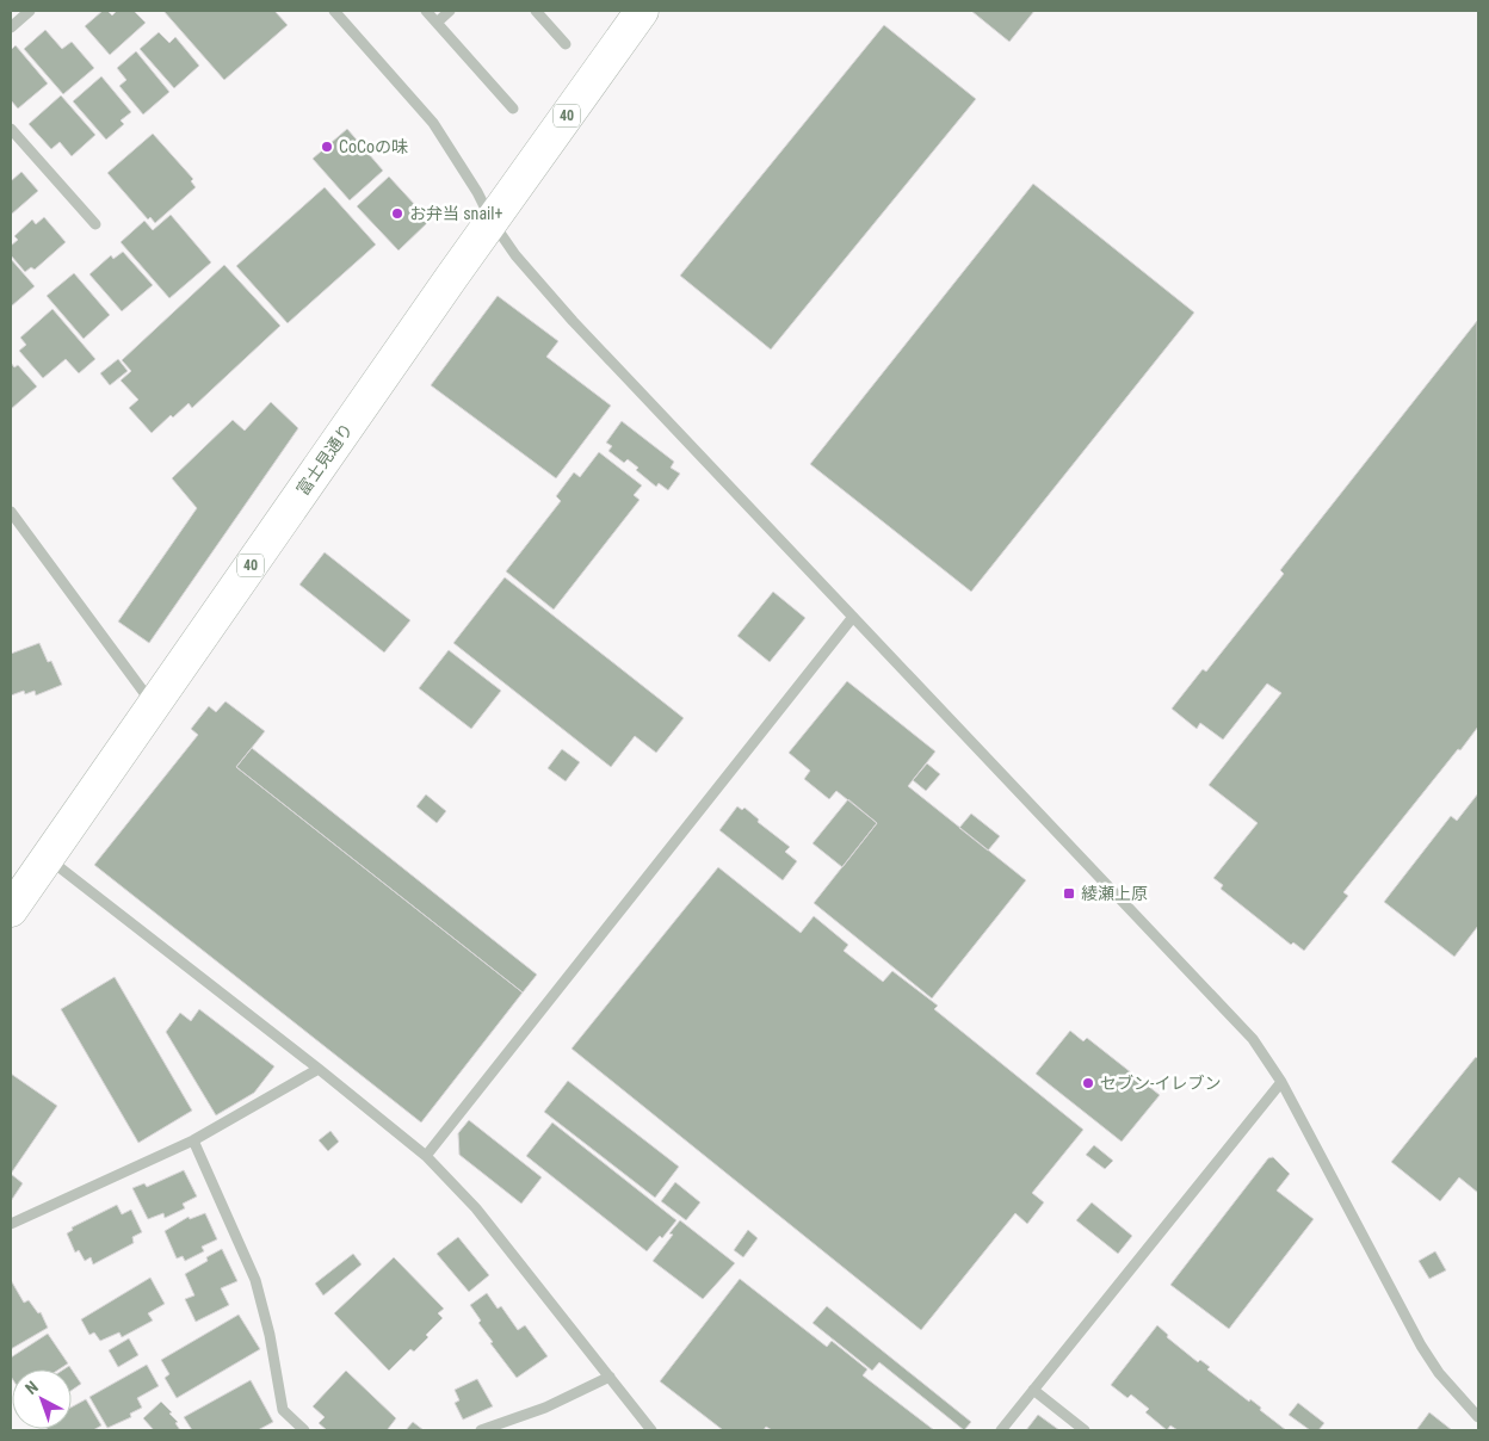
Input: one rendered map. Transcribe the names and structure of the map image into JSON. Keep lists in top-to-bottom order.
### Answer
{
  "streets": {
    "main road": ["40", "富士見通り"]
  },
  "places": {
    "other": ["CoCoの味", "お弁当 snail+", "セブン-イレブン"],
    "transit": ["綾瀬上原"]
  },
  "north": "top left"
}
